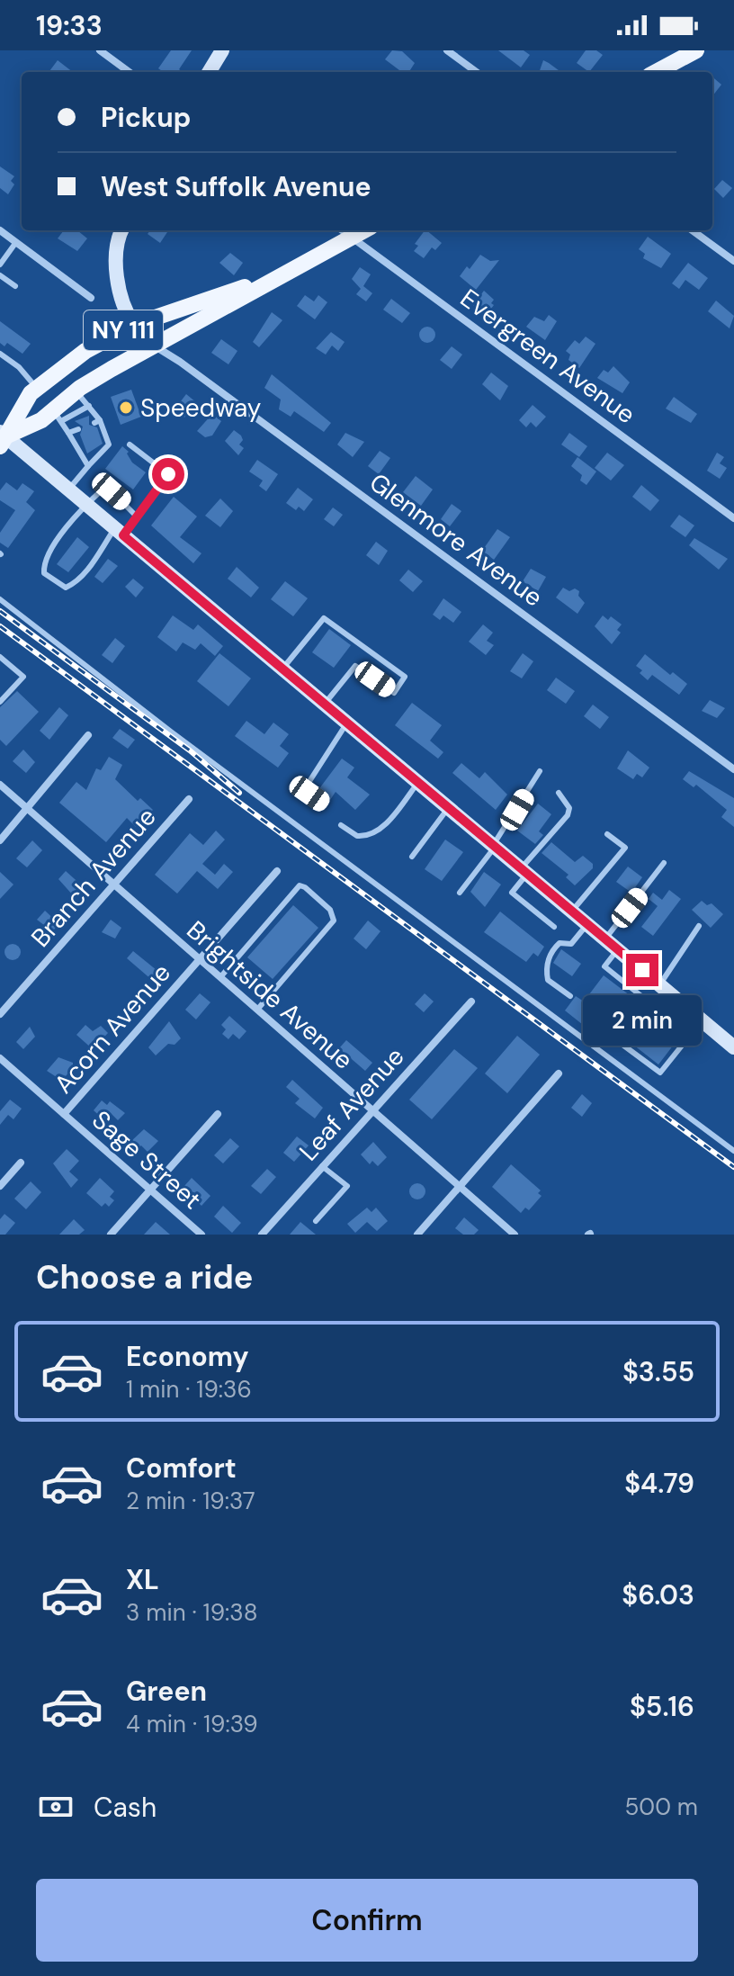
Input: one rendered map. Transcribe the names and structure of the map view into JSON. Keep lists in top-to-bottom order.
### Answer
{
  "streets": {
    "main road": ["NY 111"],
    "street": [
      "Evergreen Avenue",
      "Glenmore Avenue",
      "Branch Avenue",
      "Brightside Avenue",
      "Acorn Avenue",
      "Leaf Avenue",
      "Sage Street"
    ]
  },
  "crossings": [
    ["NY 111", "Evergreen Avenue"],
    ["NY 111", "Glenmore Avenue"],
    ["Branch Avenue", "Brightside Avenue"],
    ["Brightside Avenue", "Acorn Avenue"],
    ["Brightside Avenue", "Leaf Avenue"],
    ["Acorn Avenue", "Sage Street"]
  ],
  "places": ["Speedway"],
  "page": {
    "status": "19:33",
    "banner": ["Pickup", "West Suffolk Avenue"],
    "bubble": "2 min",
    "heading": "Choose a ride",
    "list": [
      {
        "name": "Economy",
        "note": "1 min · 19:36",
        "value": "$3.55"
      },
      {
        "name": "Comfort",
        "note": "2 min · 19:37",
        "value": "$4.79"
      },
      {
        "name": "XL",
        "note": "3 min · 19:38",
        "value": "$6.03"
      },
      {
        "name": "Green",
        "note": "4 min · 19:39",
        "value": "$5.16"
      }
    ],
    "pay": ["Cash", "500 m"],
    "buttons": "Confirm"
  }
}
